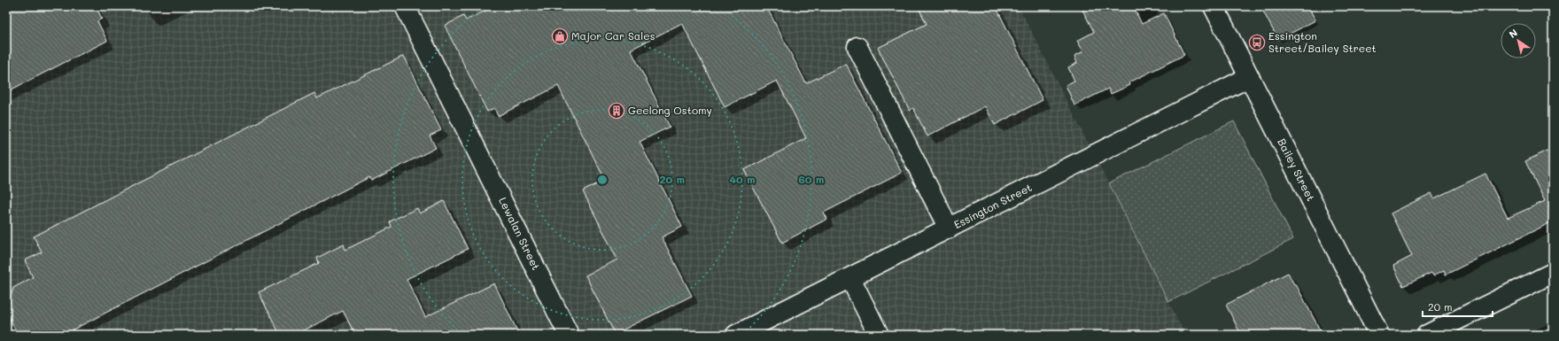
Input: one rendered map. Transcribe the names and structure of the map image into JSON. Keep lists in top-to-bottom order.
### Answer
{
  "streets": {
    "street": ["Bailey Street", "Essington Street", "Lewalan Street"]
  },
  "crossings": [
    ["Bailey Street", "Essington Street"]
  ],
  "places": {
    "shop": ["Major Car Sales"],
    "bus stop": ["Essington Street/Bailey Street"],
    "building": ["Geelong Ostomy"]
  },
  "scale_bar": "20 m",
  "north": "top left",
  "rings": ["20 m", "40 m", "60 m"]
}
